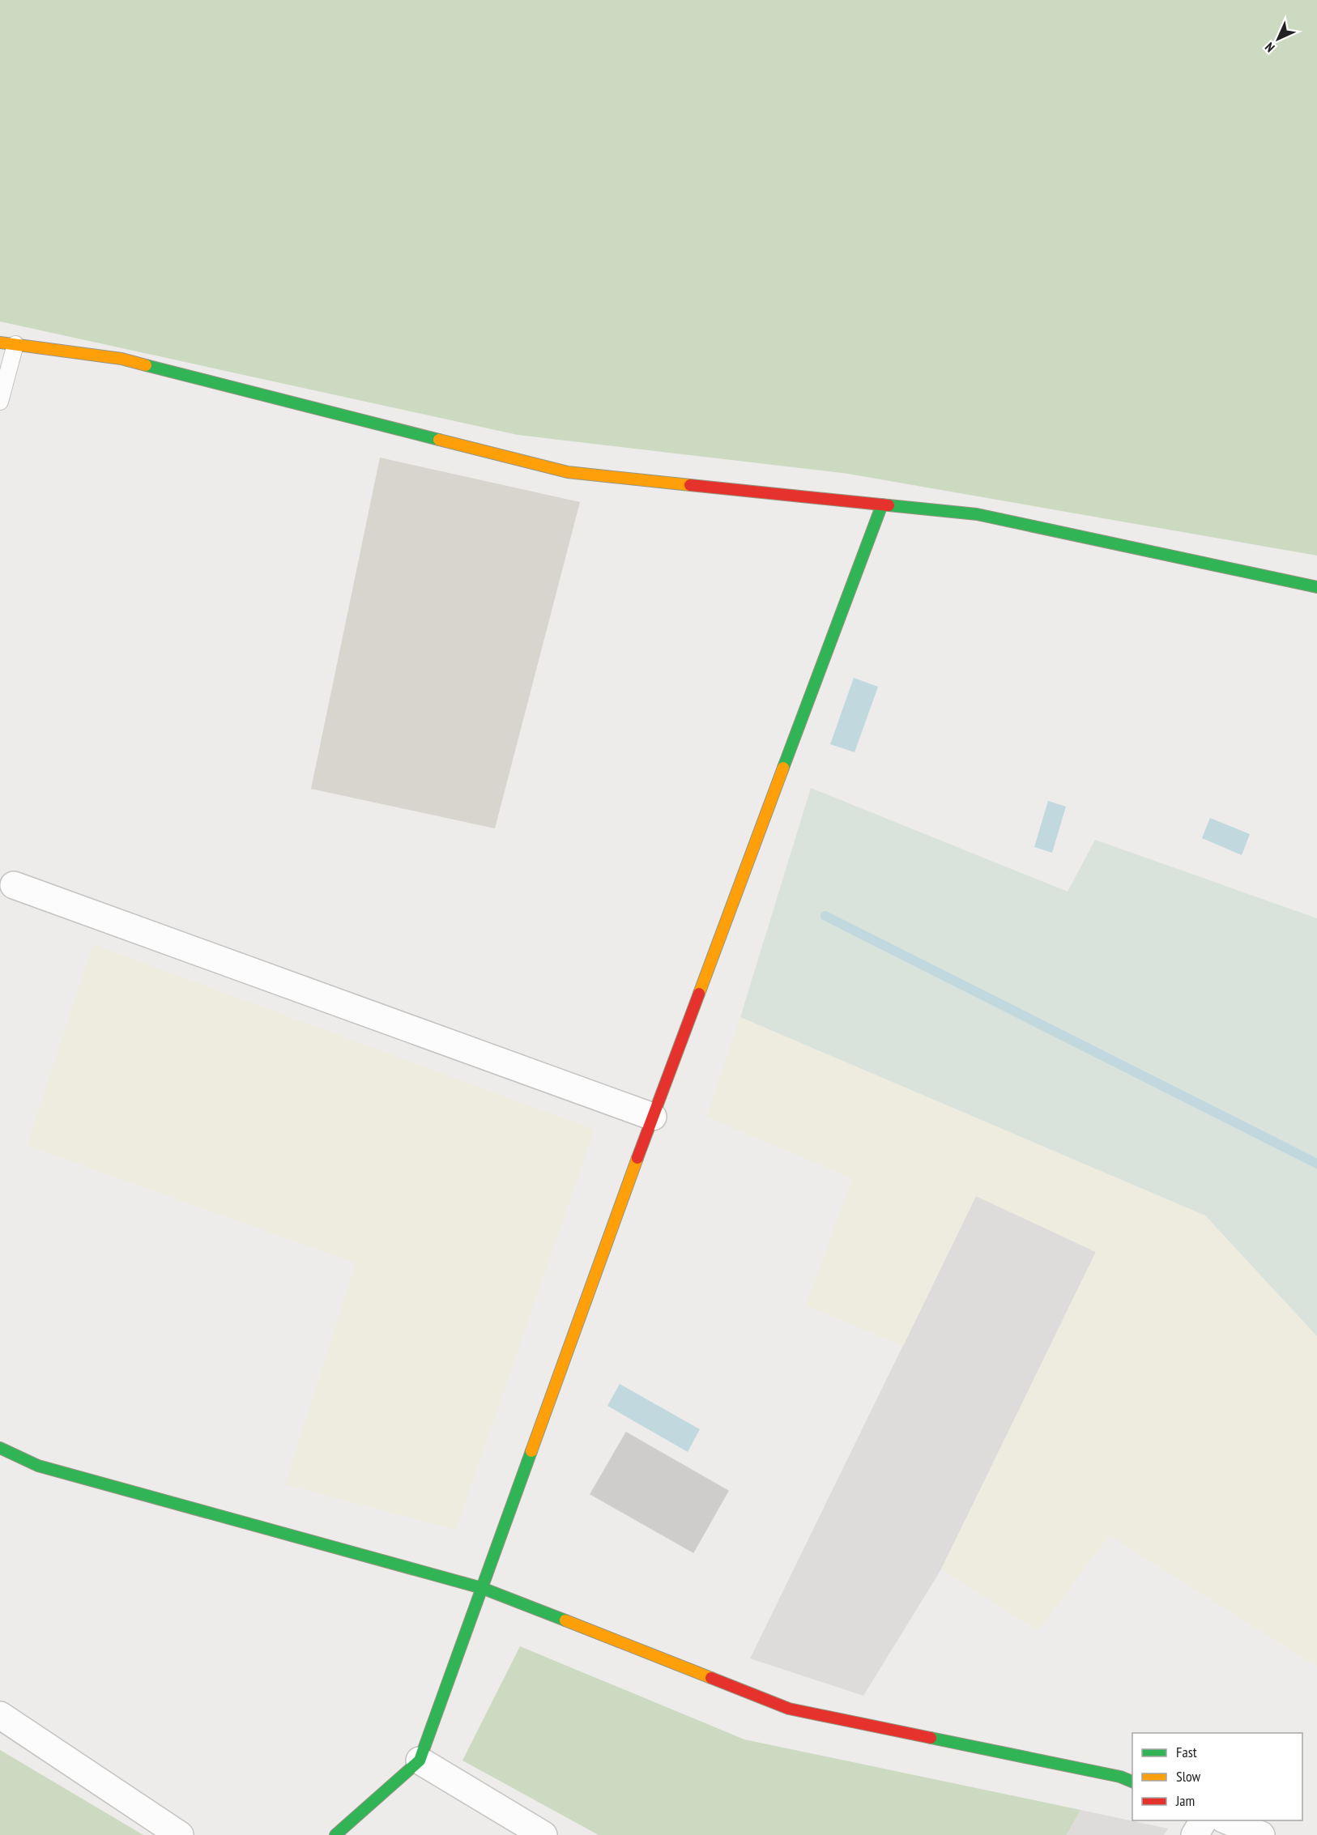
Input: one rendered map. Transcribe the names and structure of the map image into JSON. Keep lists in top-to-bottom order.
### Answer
{
  "legend": ["Fast", "Slow", "Jam"],
  "north": "bottom left"
}
